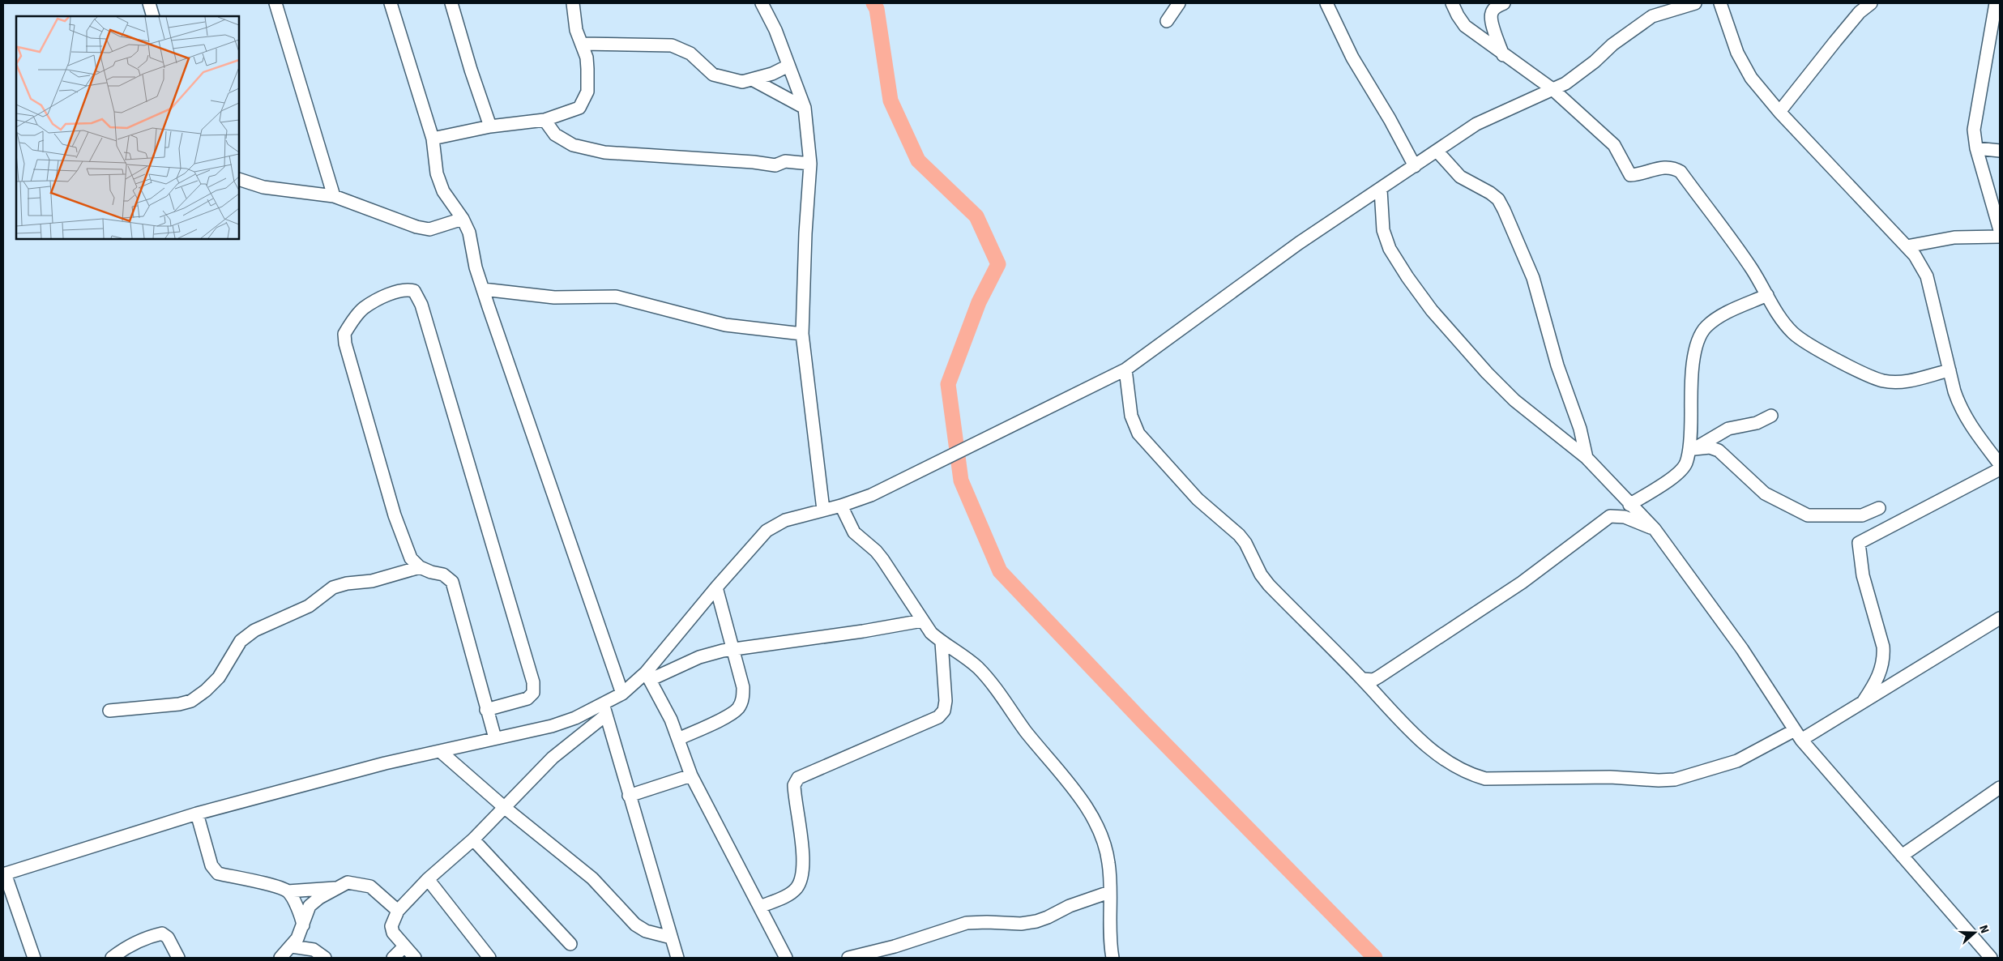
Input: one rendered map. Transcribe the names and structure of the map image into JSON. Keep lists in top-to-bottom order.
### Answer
{
  "north": "right"
}
